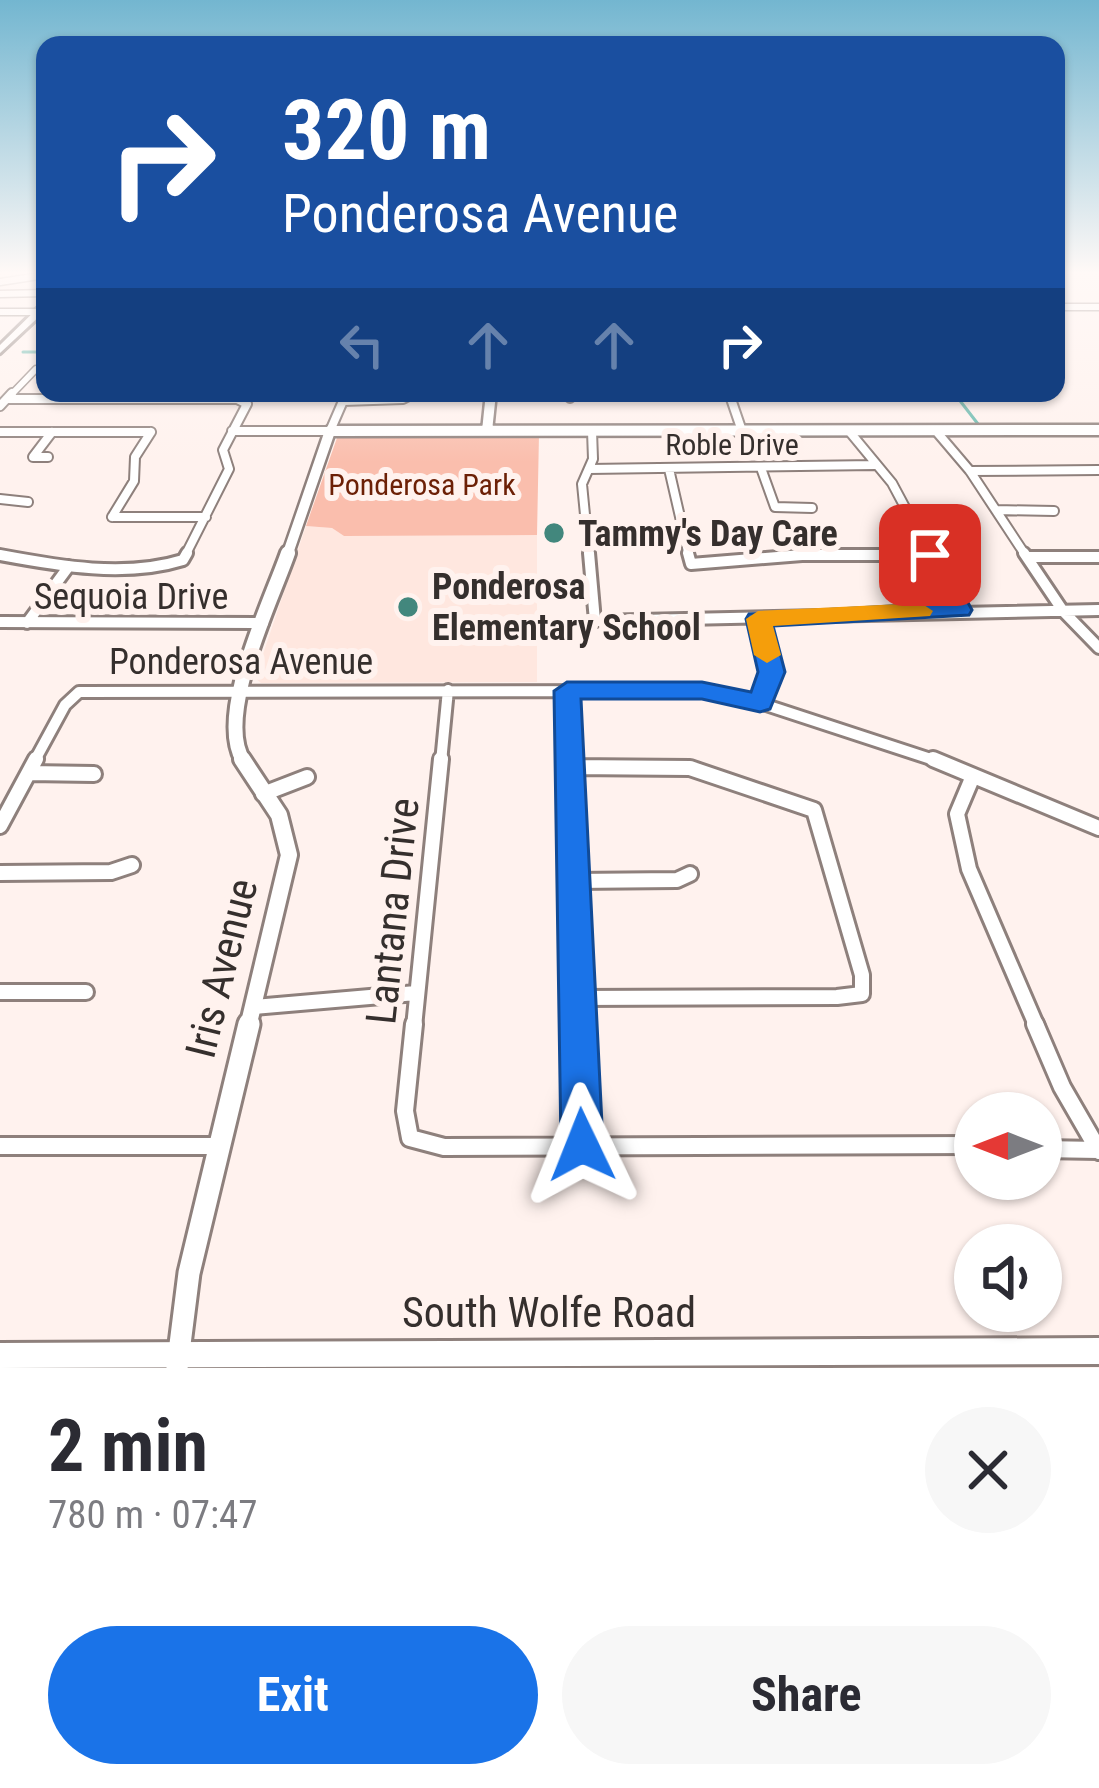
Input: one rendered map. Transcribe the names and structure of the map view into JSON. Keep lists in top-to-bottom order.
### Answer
{
  "streets": {
    "main road": ["South Wolfe Road"],
    "street": [
      "Roble Drive",
      "Sequoia Drive",
      "Ponderosa Avenue",
      "Lantana Drive",
      "Iris Avenue"
    ]
  },
  "crossings": [
    ["Sequoia Drive", "Iris Avenue"],
    ["Ponderosa Avenue", "Lantana Drive"],
    ["Ponderosa Avenue", "Iris Avenue"],
    ["Iris Avenue", "South Wolfe Road"]
  ],
  "parks": ["Ponderosa Park"],
  "places": ["Tammy's Day Care", "Ponderosa Elementary School"],
  "north": "left",
  "page": {
    "turn": ["320 m", "Ponderosa Avenue"],
    "heading": ["2 min", "780 m · 07:47"],
    "buttons": ["Exit", "Share"]
  }
}
